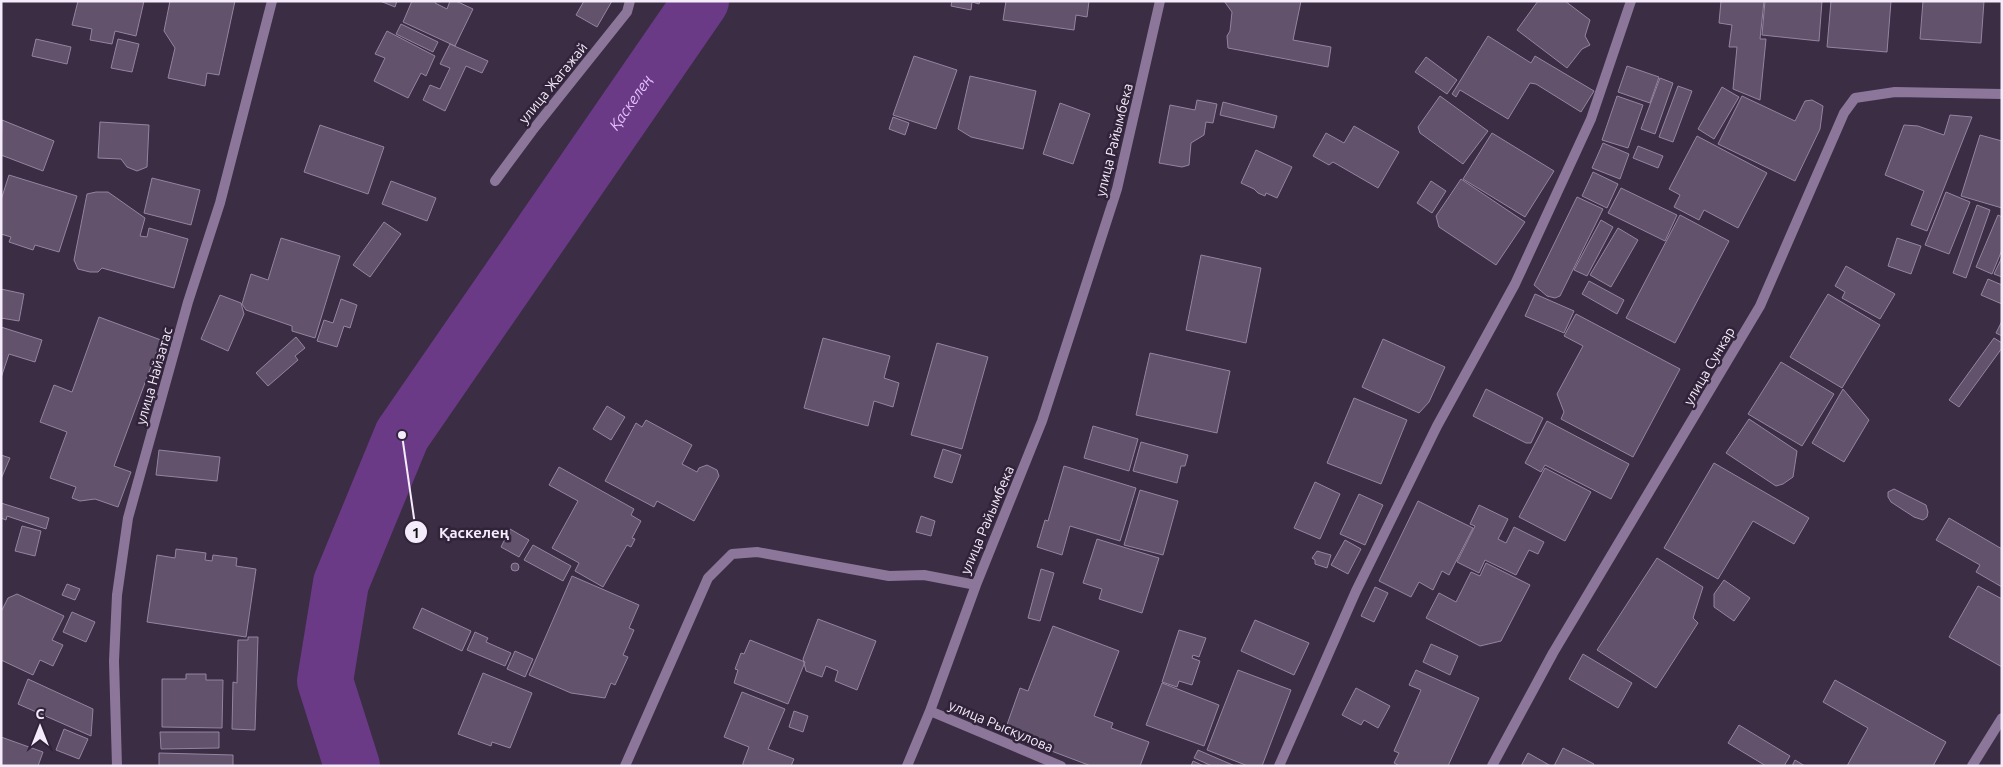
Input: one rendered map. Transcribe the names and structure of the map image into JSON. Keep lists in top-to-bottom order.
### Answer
{
  "streets": {
    "street": [
      "улица Жагажай",
      "улица Райымбека",
      "улица Сункар",
      "улица Найзатас",
      "улица Рыскулова"
    ]
  },
  "crossings": [
    ["улица Райымбека", "улица Рыскулова"]
  ],
  "water": ["Қаскелең"],
  "places": ["Қаскелең"],
  "north": "top"
}
